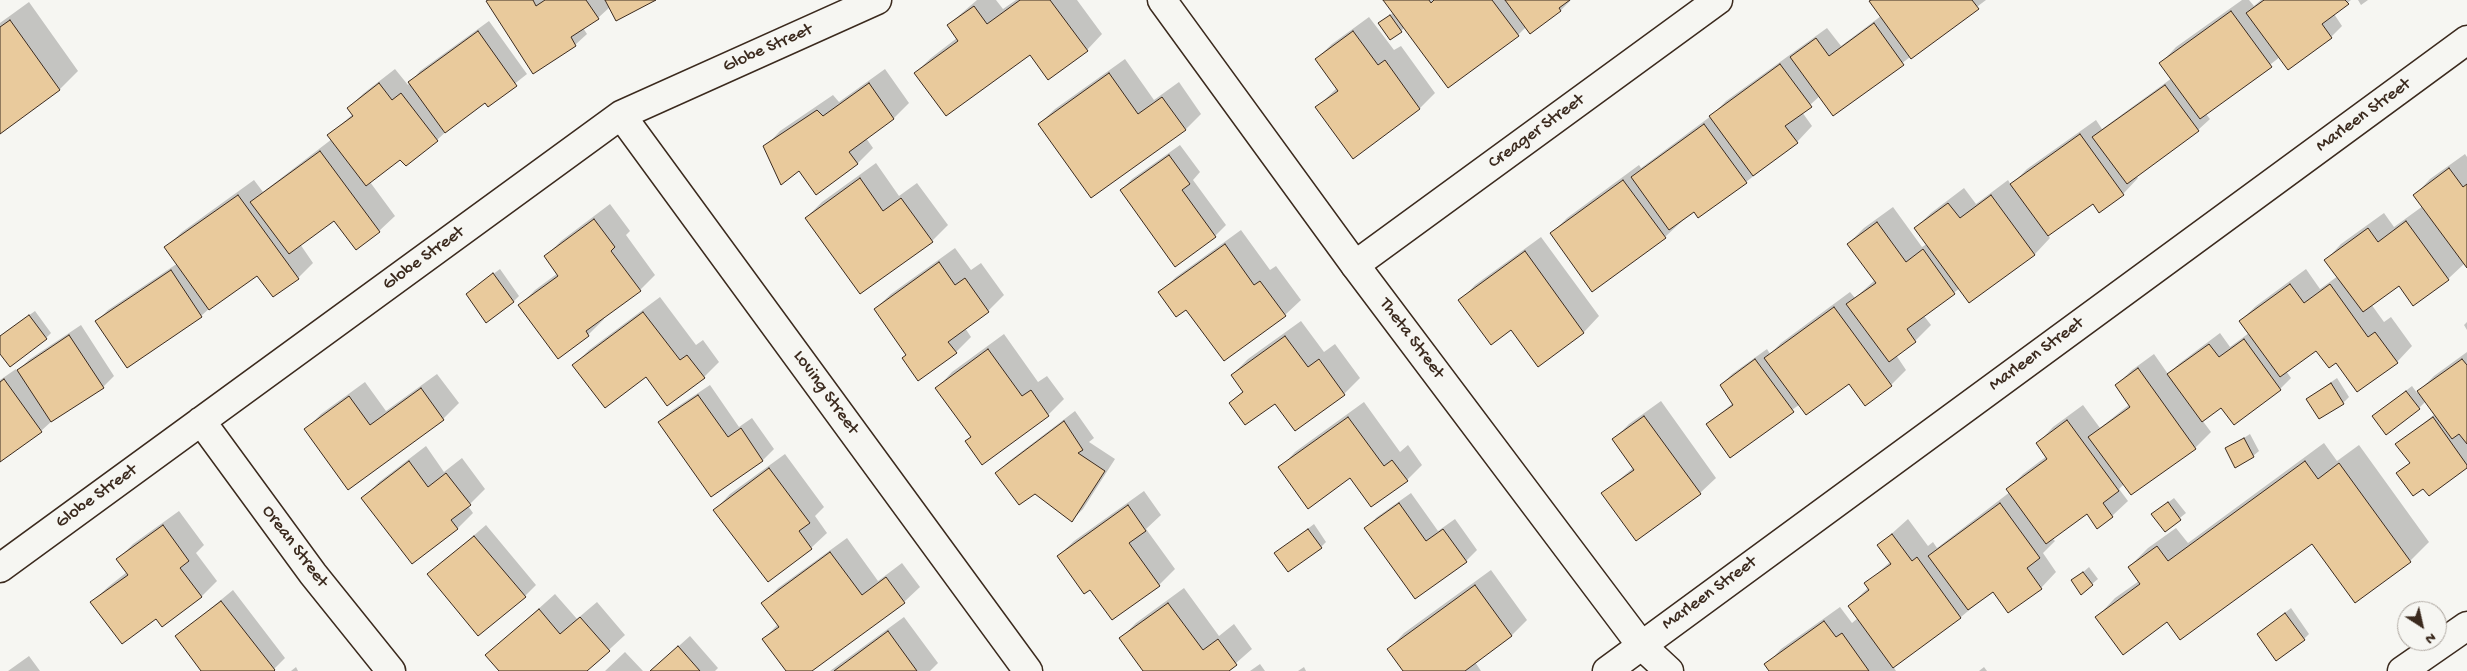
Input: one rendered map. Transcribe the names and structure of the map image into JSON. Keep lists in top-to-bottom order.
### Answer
{
  "streets": {
    "street": [
      "Globe Street",
      "Marleen Street",
      "Creager Street",
      "Theta Street",
      "Loving Street",
      "Orean Street"
    ]
  },
  "crossings": [
    ["Globe Street", "Loving Street"],
    ["Globe Street", "Orean Street"],
    ["Marleen Street", "Theta Street"],
    ["Creager Street", "Theta Street"]
  ],
  "north": "bottom right"
}
